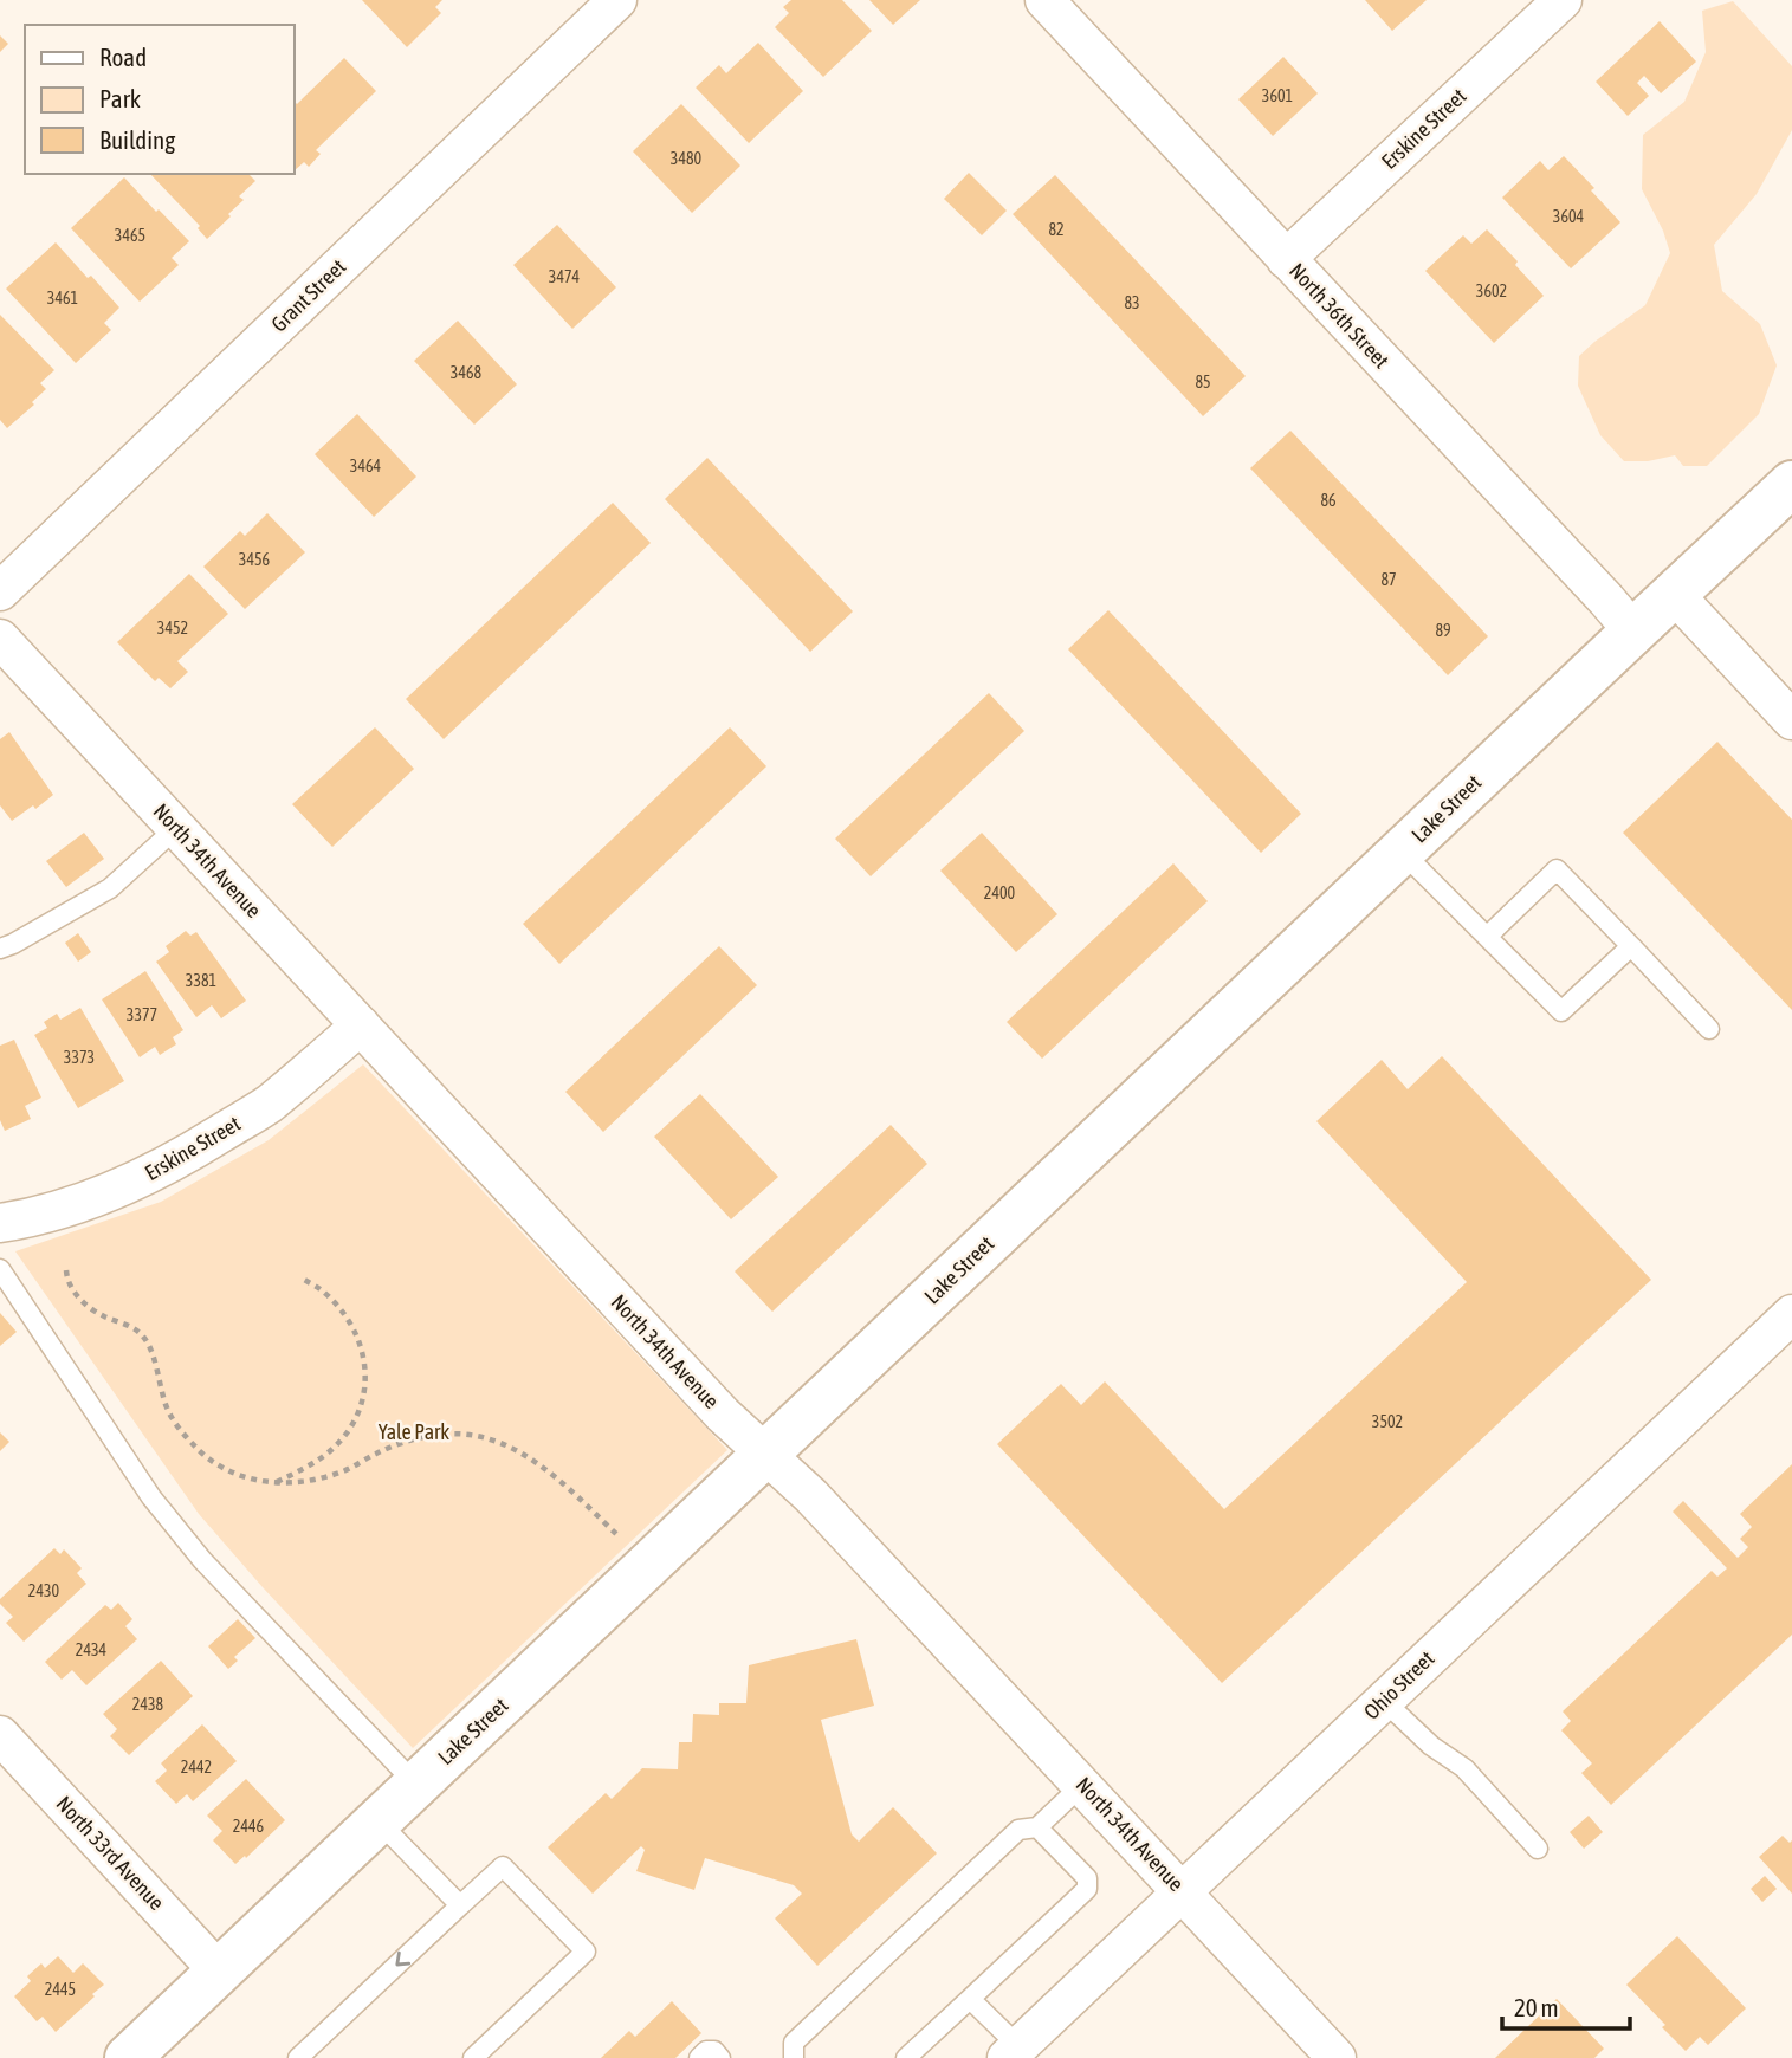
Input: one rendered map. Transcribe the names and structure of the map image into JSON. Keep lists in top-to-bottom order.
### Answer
{
  "streets": {
    "main road": ["Lake Street"],
    "street": [
      "Erskine Street",
      "Grant Street",
      "North 36th Street",
      "North 34th Avenue",
      "Ohio Street",
      "North 33rd Avenue"
    ]
  },
  "crossings": [
    ["Erskine Street", "North 36th Street"],
    ["Erskine Street", "North 34th Avenue"],
    ["North 36th Street", "Lake Street"],
    ["Lake Street", "North 34th Avenue"],
    ["Lake Street", "North 33rd Avenue"],
    ["North 34th Avenue", "Ohio Street"]
  ],
  "parks": ["Yale Park"],
  "house_numbers": [
    "3601",
    "3480",
    "3604",
    "82",
    "3465",
    "3474",
    "3602",
    "3461",
    "83",
    "3468",
    "85",
    "3464",
    "86",
    "3456",
    "87",
    "3452",
    "89",
    "2400",
    "3381",
    "3377",
    "3373",
    "3502",
    "2430",
    "2434",
    "2438",
    "2442",
    "2446",
    "2445"
  ],
  "legend": ["Road", "Park", "Building"],
  "scale_bar": "20 m"
}
